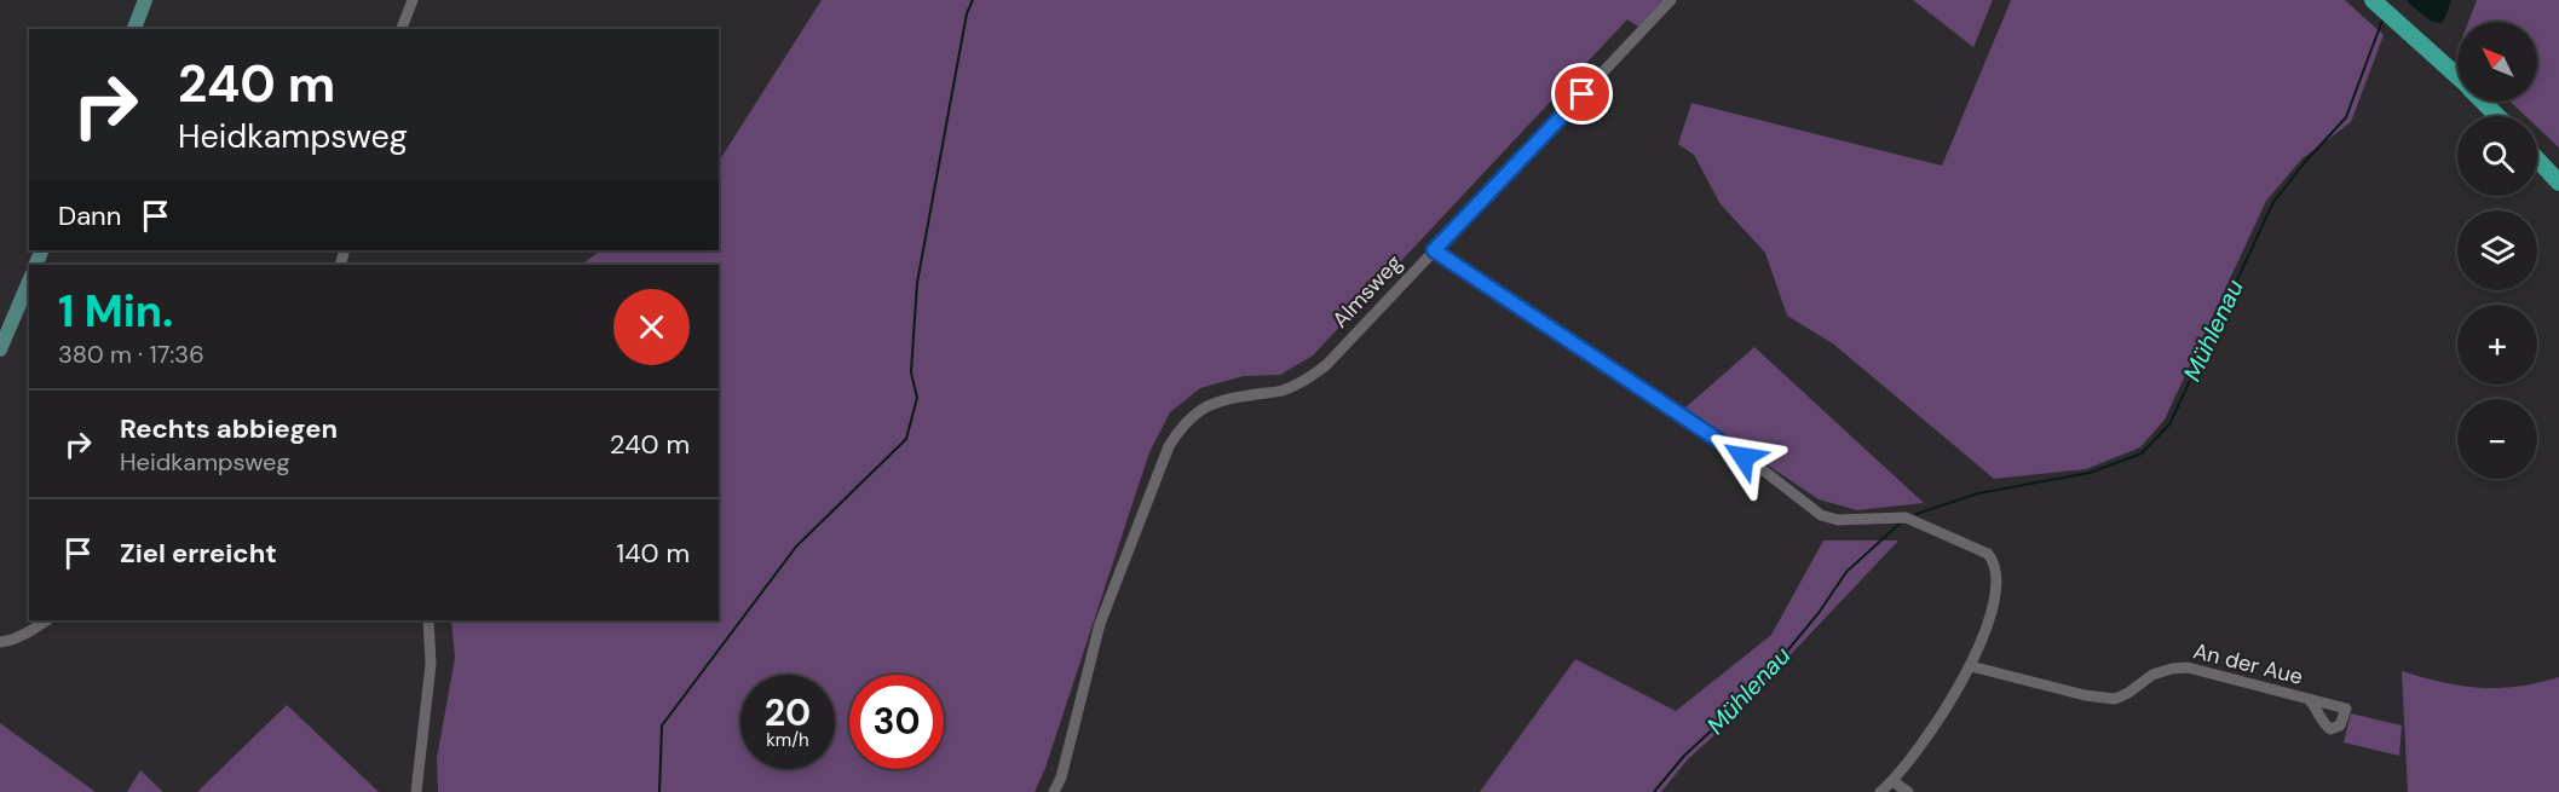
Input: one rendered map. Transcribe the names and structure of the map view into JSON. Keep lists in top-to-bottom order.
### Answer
{
  "streets": {
    "street": ["Almsweg", "An der Aue"]
  },
  "crossings": [
    ["Almsweg", "An der Aue"]
  ],
  "water": ["Mühlenau"],
  "north": "top left",
  "page": {
    "map_buttons": ["+", "−"],
    "turn": ["240 m", "Heidkampsweg"],
    "then": "Dann",
    "heading": ["1 Min.", "380 m · 17:36"],
    "list": [
      {
        "name": "Rechts abbiegen",
        "note": "Heidkampsweg",
        "value": "240 m"
      },
      {
        "name": "Ziel erreicht",
        "value": "140 m"
      }
    ],
    "speed": "20 km/h",
    "limit": "30"
  }
}
